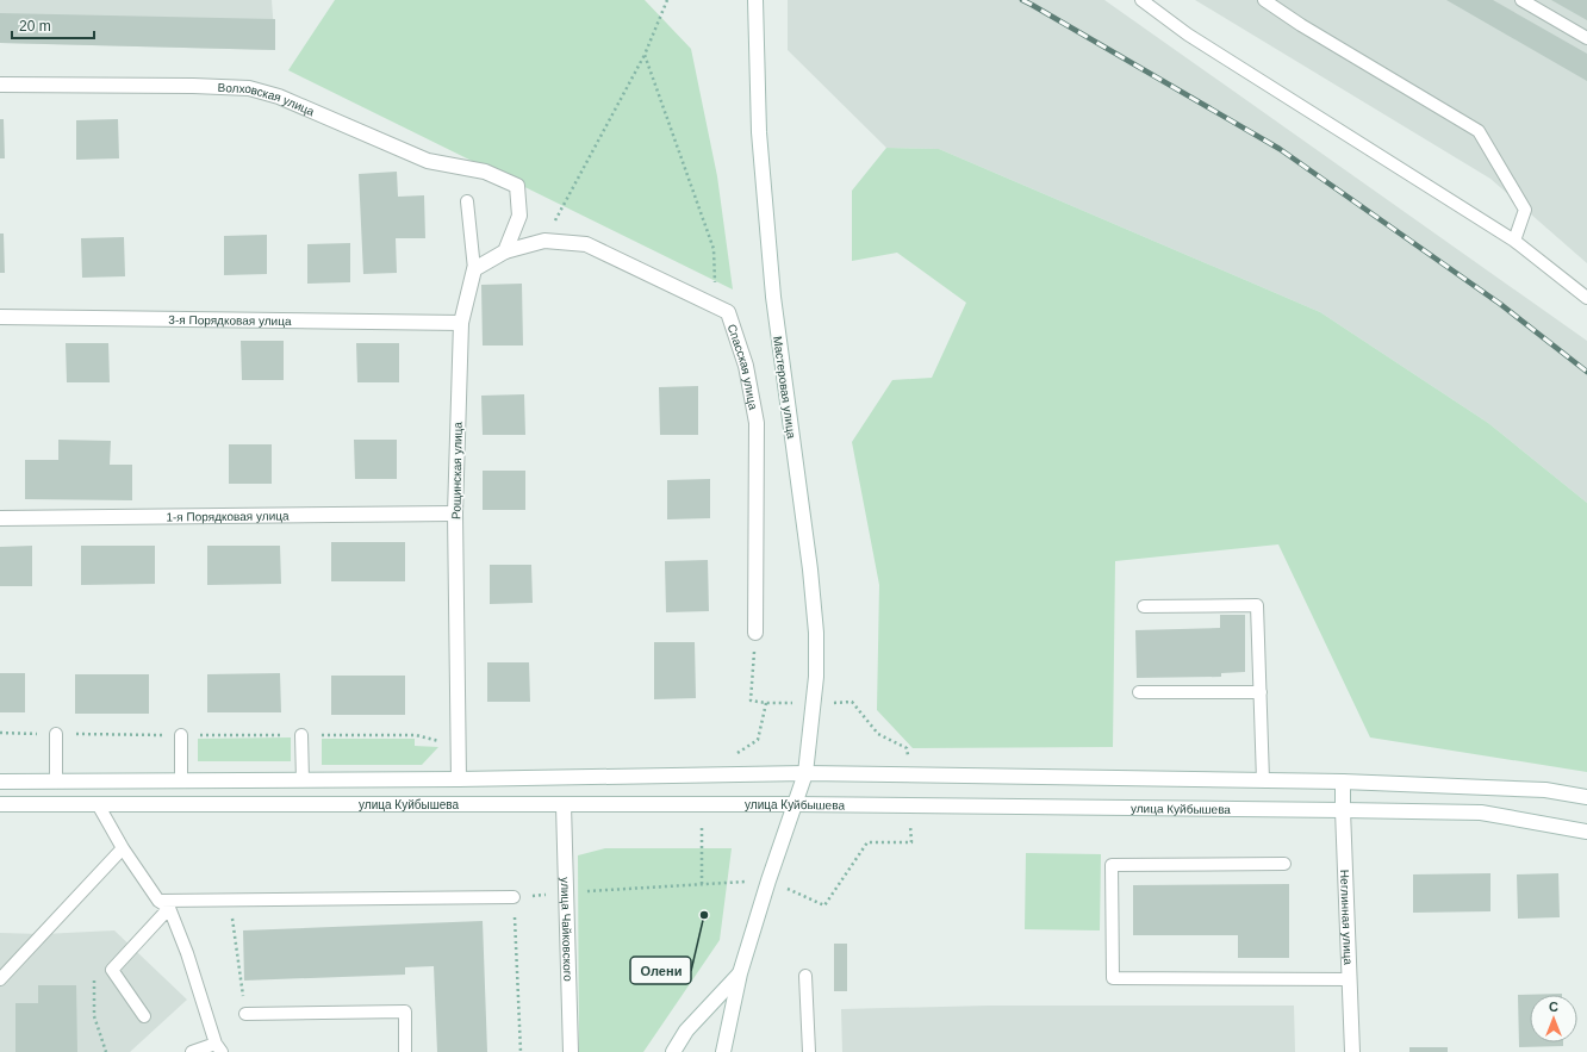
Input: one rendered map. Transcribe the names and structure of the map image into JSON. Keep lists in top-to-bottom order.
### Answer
{
  "streets": {
    "main road": [
      "Волховская улица",
      "3-я Порядковая улица",
      "Спасская улица",
      "Мастеровая улица",
      "Рощинская улица",
      "1-я Порядковая улица",
      "улица Куйбышева",
      "Неглинная улица",
      "улица Чайковского"
    ]
  },
  "crossings": [
    ["Волховская улица", "Спасская улица"],
    ["3-я Порядковая улица", "Рощинская улица"],
    ["Рощинская улица", "1-я Порядковая улица"],
    ["улица Куйбышева", "Неглинная улица"],
    ["улица Куйбышева", "улица Чайковского"]
  ],
  "places": ["Олени"],
  "scale_bar": "20 m",
  "north": "top"
}
